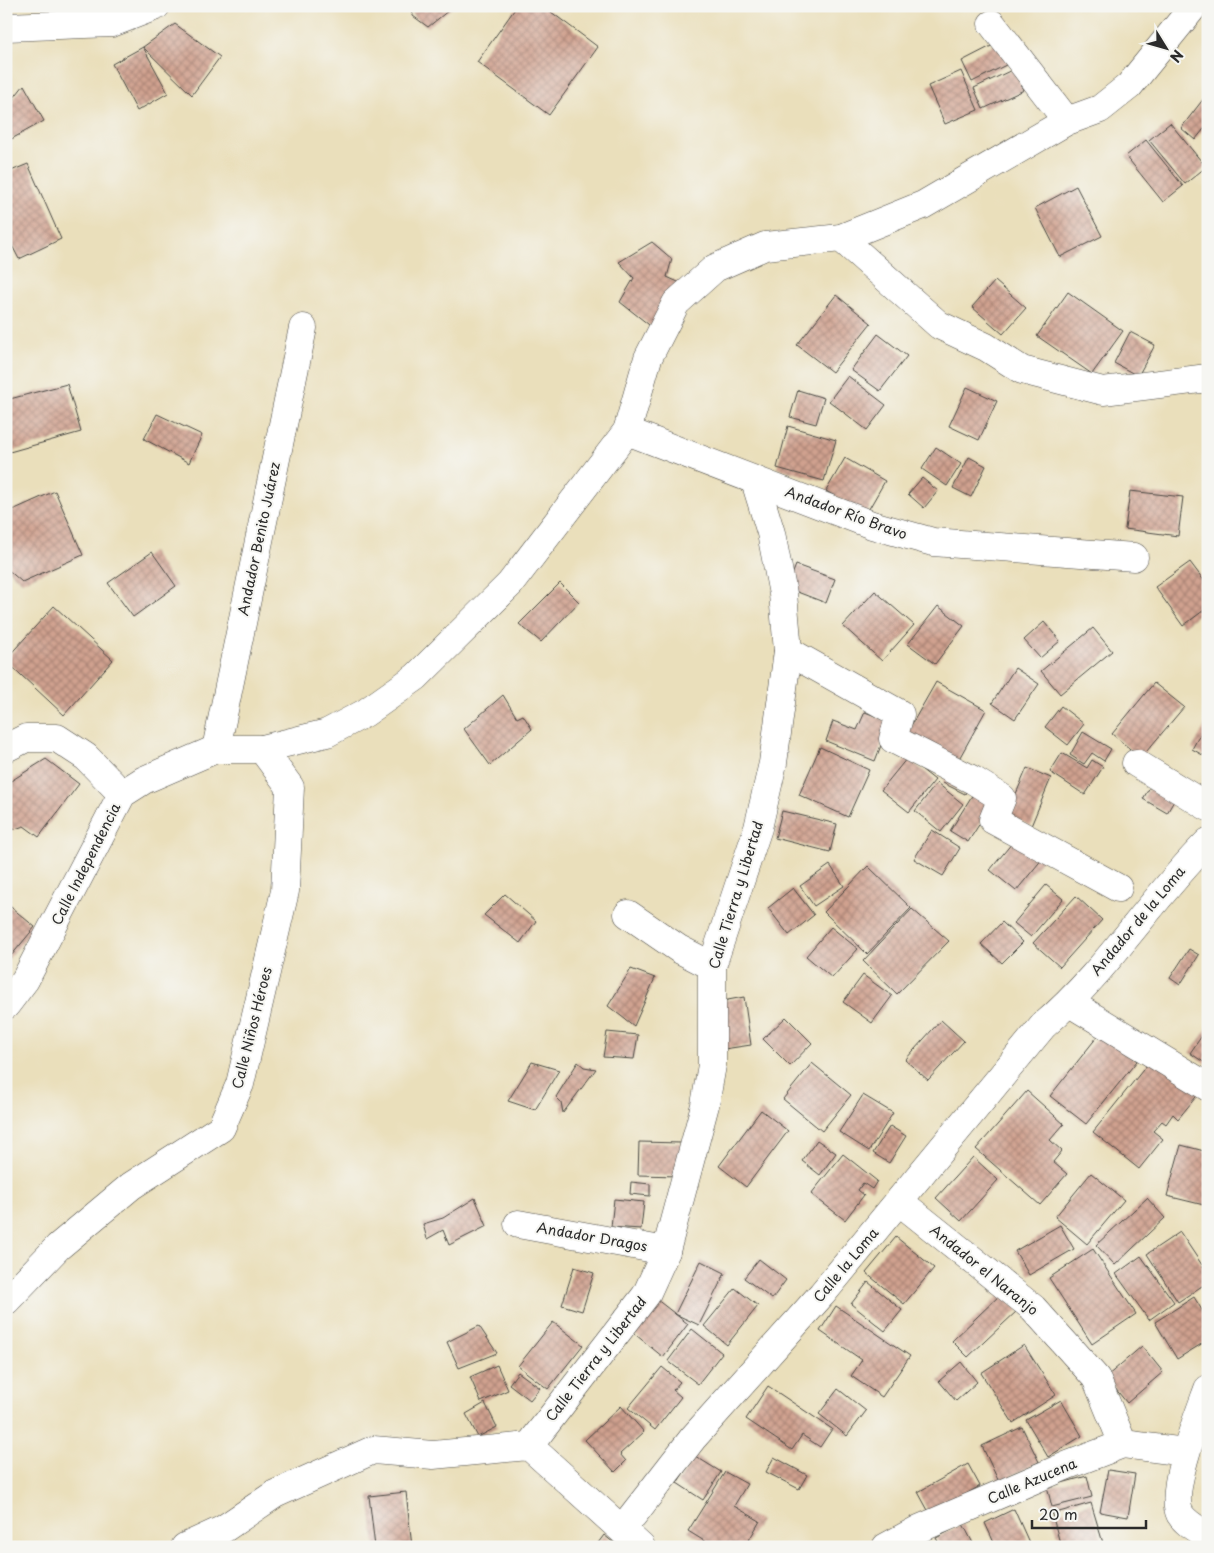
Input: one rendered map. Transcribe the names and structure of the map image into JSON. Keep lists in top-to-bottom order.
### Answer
{
  "streets": {
    "street": [
      "Andador Río Bravo",
      "Andador Benito Juárez",
      "Calle Independencia",
      "Calle Tierra y Libertad",
      "Andador de la Loma",
      "Calle Niños Héroes",
      "Andador Dragos",
      "Calle la Loma",
      "Andador el Naranjo",
      "Calle Azucena"
    ]
  },
  "crossings": [
    ["Andador Río Bravo", "Calle Independencia"],
    ["Andador Río Bravo", "Calle Tierra y Libertad"],
    ["Andador Benito Juárez", "Calle Independencia"],
    ["Calle Independencia", "Calle Niños Héroes"],
    ["Calle Tierra y Libertad", "Andador Dragos"],
    ["Andador de la Loma", "Calle la Loma"],
    ["Calle la Loma", "Andador el Naranjo"],
    ["Andador el Naranjo", "Calle Azucena"]
  ],
  "scale_bar": "20 m",
  "north": "bottom right"
}
